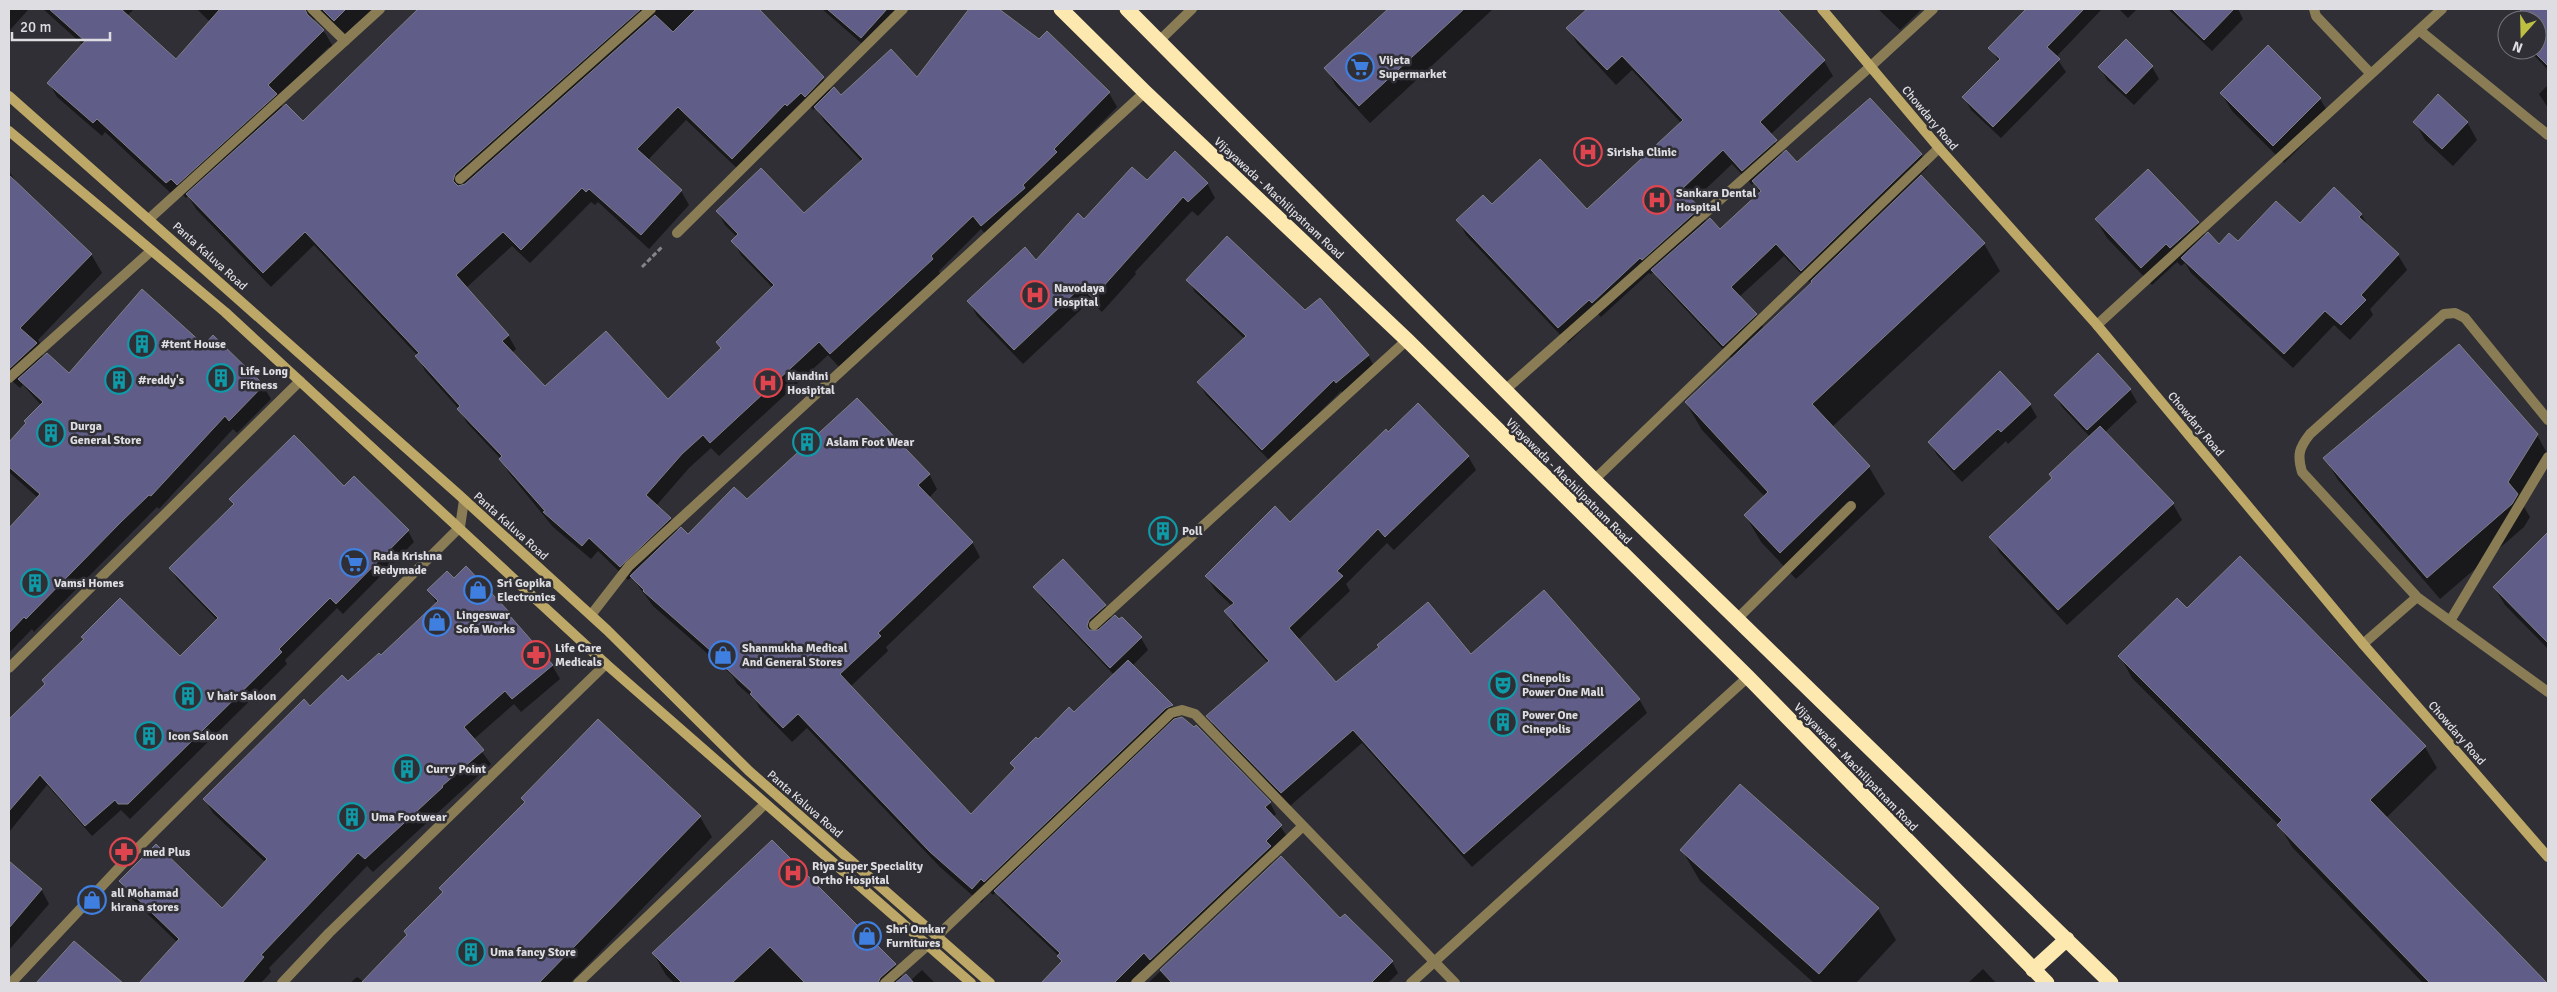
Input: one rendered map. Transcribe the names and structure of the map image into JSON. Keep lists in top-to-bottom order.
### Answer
{
  "streets": {
    "highway": ["Vijayawada - Machilipatnam Road"],
    "street": ["Chowdary Road", "Panta Kaluva Road"]
  },
  "places": {
    "supermarket": ["Vijeta Supermarket", "Rada Krishna Redymade"],
    "hospital": [
      "Sirisha Clinic",
      "Sankara Dental Hospital",
      "Navodaya Hospital",
      "Nandini Hosipital",
      "Riya Super Speciality Ortho Hospital"
    ],
    "building": [
      "#tent House",
      "Life Long Fitness",
      "#reddy's",
      "Durga General Store",
      "Aslam Foot Wear",
      "Poll",
      "Vamsi Homes",
      "V hair Saloon",
      "Power One Cinepolis",
      "Icon Saloon",
      "Curry Point",
      "Uma Footwear",
      "Uma fancy Store"
    ],
    "shop": [
      "Sri Gopika Electronics",
      "Lingeswar Sofa Works",
      "Shanmukha Medical And General Stores",
      "all Mohamad kirana stores",
      "Shri Omkar Furnitures"
    ],
    "pharmacy": ["Life Care Medicals", "med Plus"],
    "theatre": ["Cinepolis Power One Mall"]
  },
  "scale_bar": "20 m",
  "north": "bottom"
}
